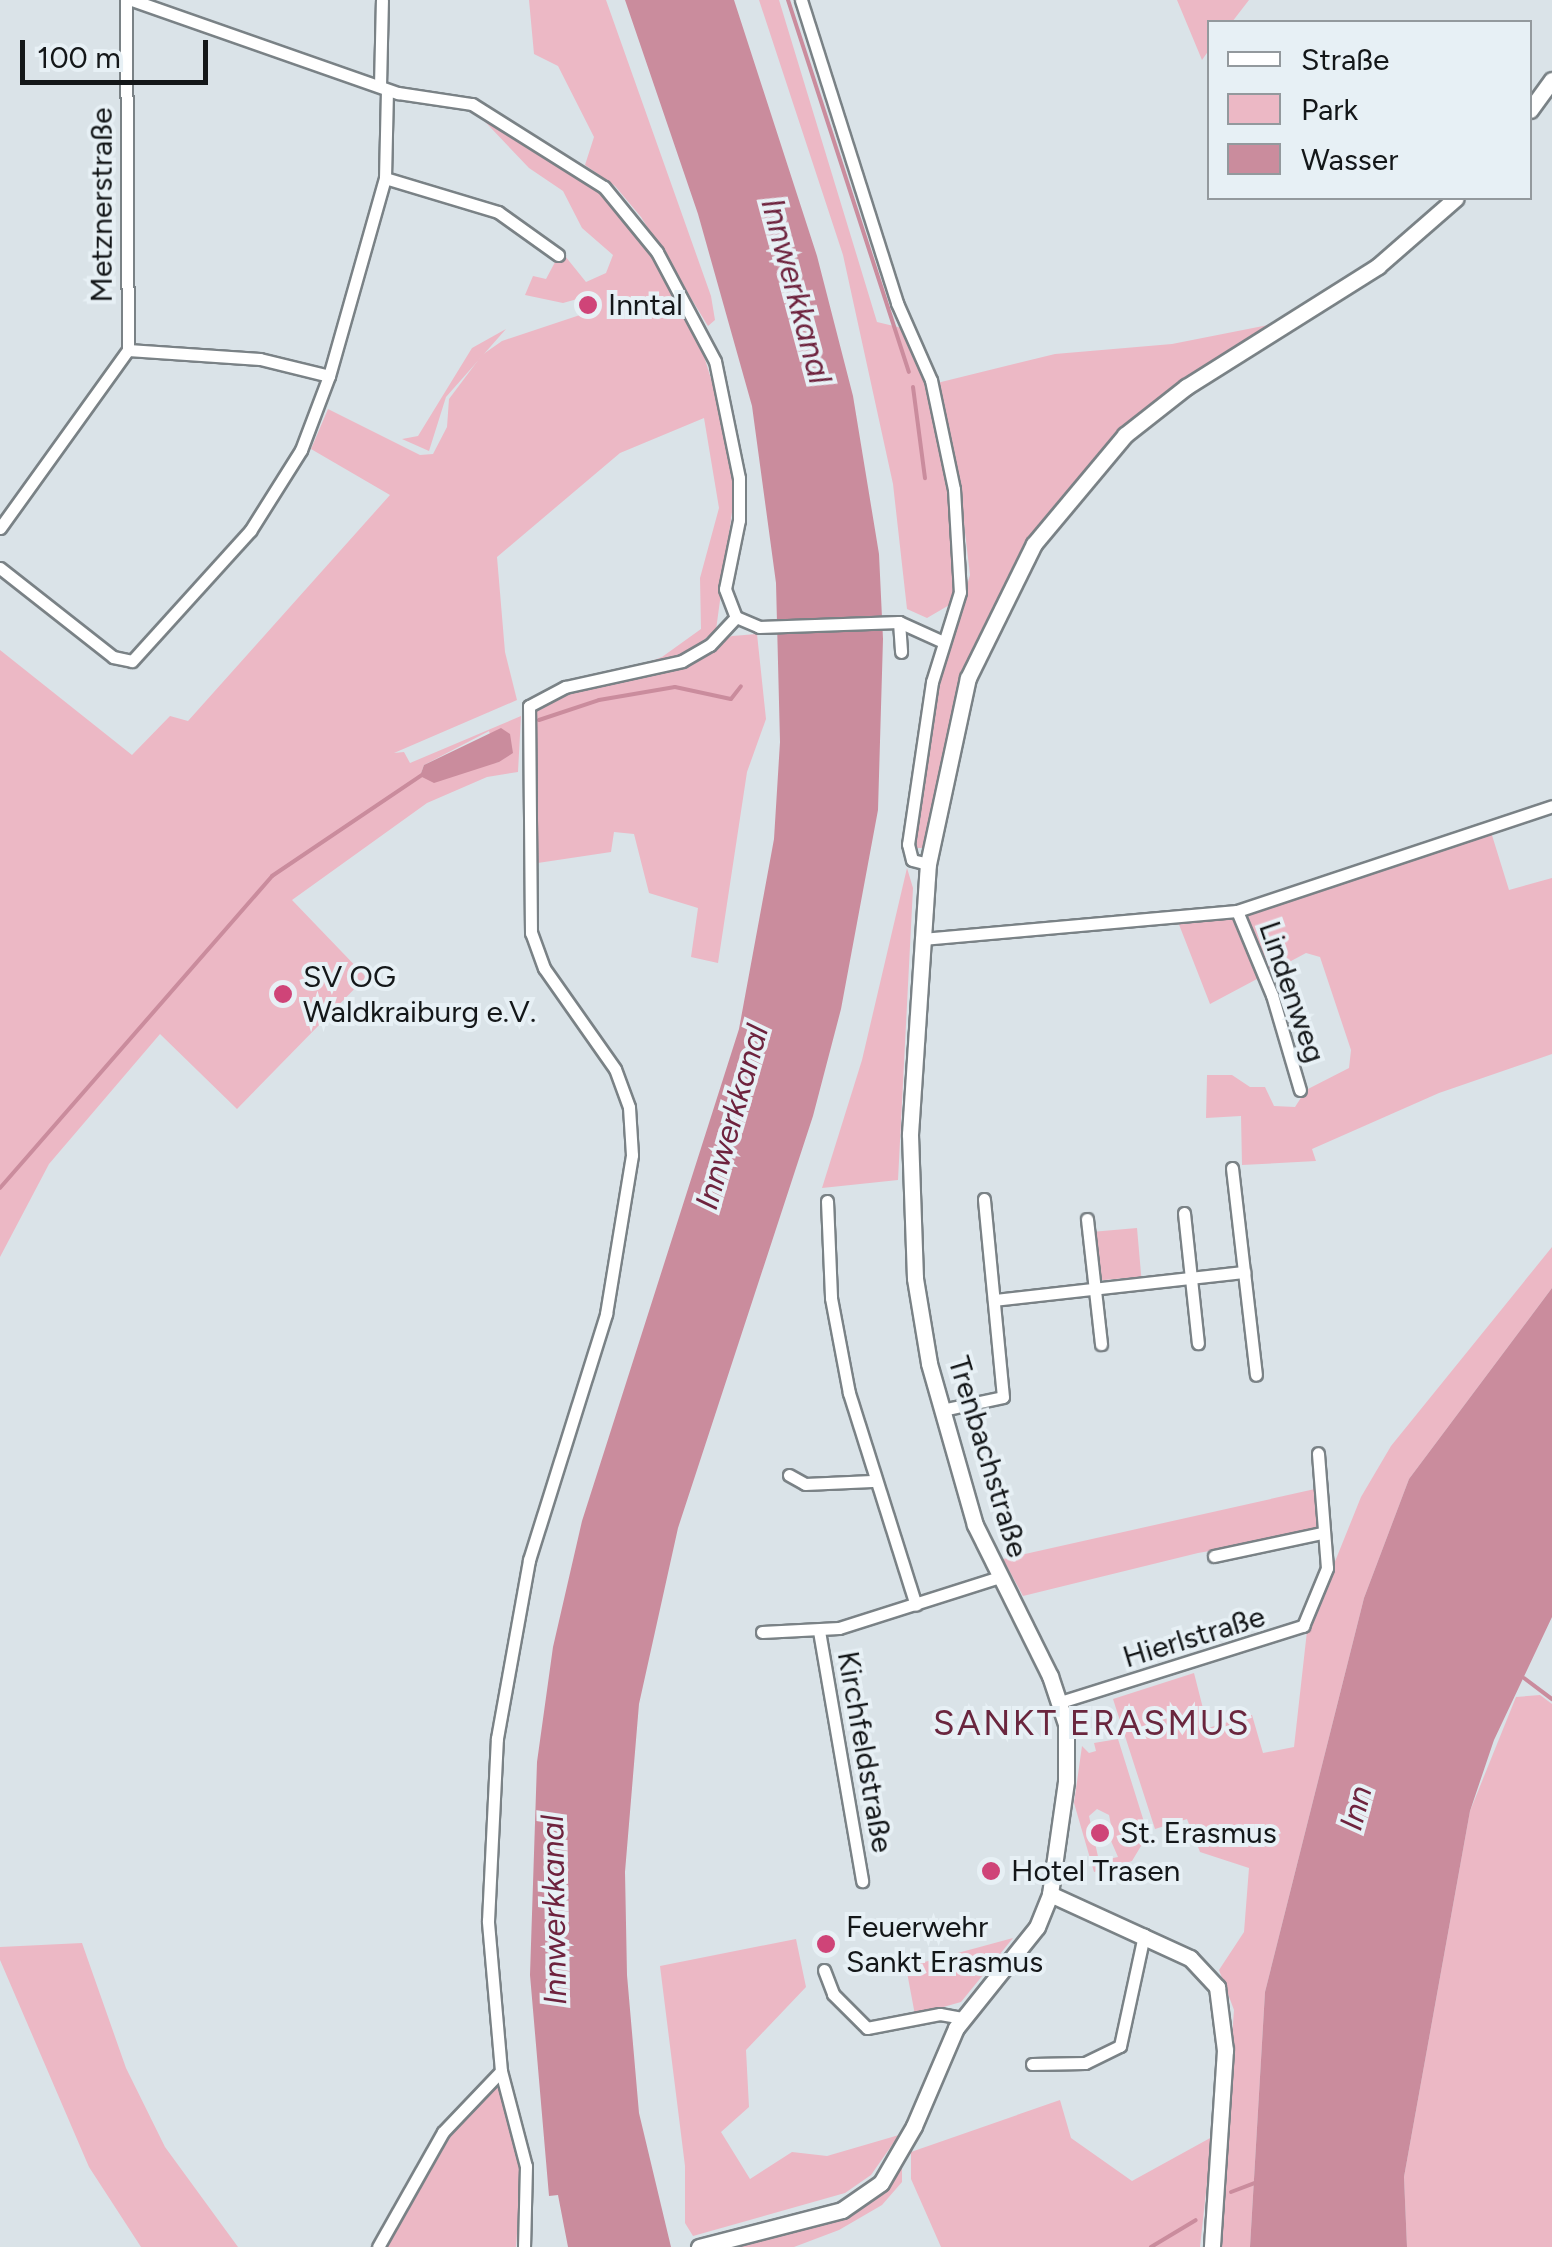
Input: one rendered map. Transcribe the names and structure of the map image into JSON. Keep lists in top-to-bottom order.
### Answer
{
  "streets": {
    "street": [
      "Metznerstraße",
      "Lindenweg",
      "Trenbachstraße",
      "Hierlstraße",
      "Kirchfeldstraße"
    ]
  },
  "crossings": [
    ["Trenbachstraße", "Hierlstraße"],
    ["Trenbachstraße", "Kirchfeldstraße"]
  ],
  "districts": ["SANKT ERASMUS"],
  "water": ["Innwerkkanal", "Inn"],
  "places": [
    "Inntal",
    "SV OG Waldkraiburg e.V.",
    "St. Erasmus",
    "Hotel Trasen",
    "Feuerwehr Sankt Erasmus"
  ],
  "legend": ["Straße", "Park", "Wasser"],
  "scale_bar": "100 m"
}
